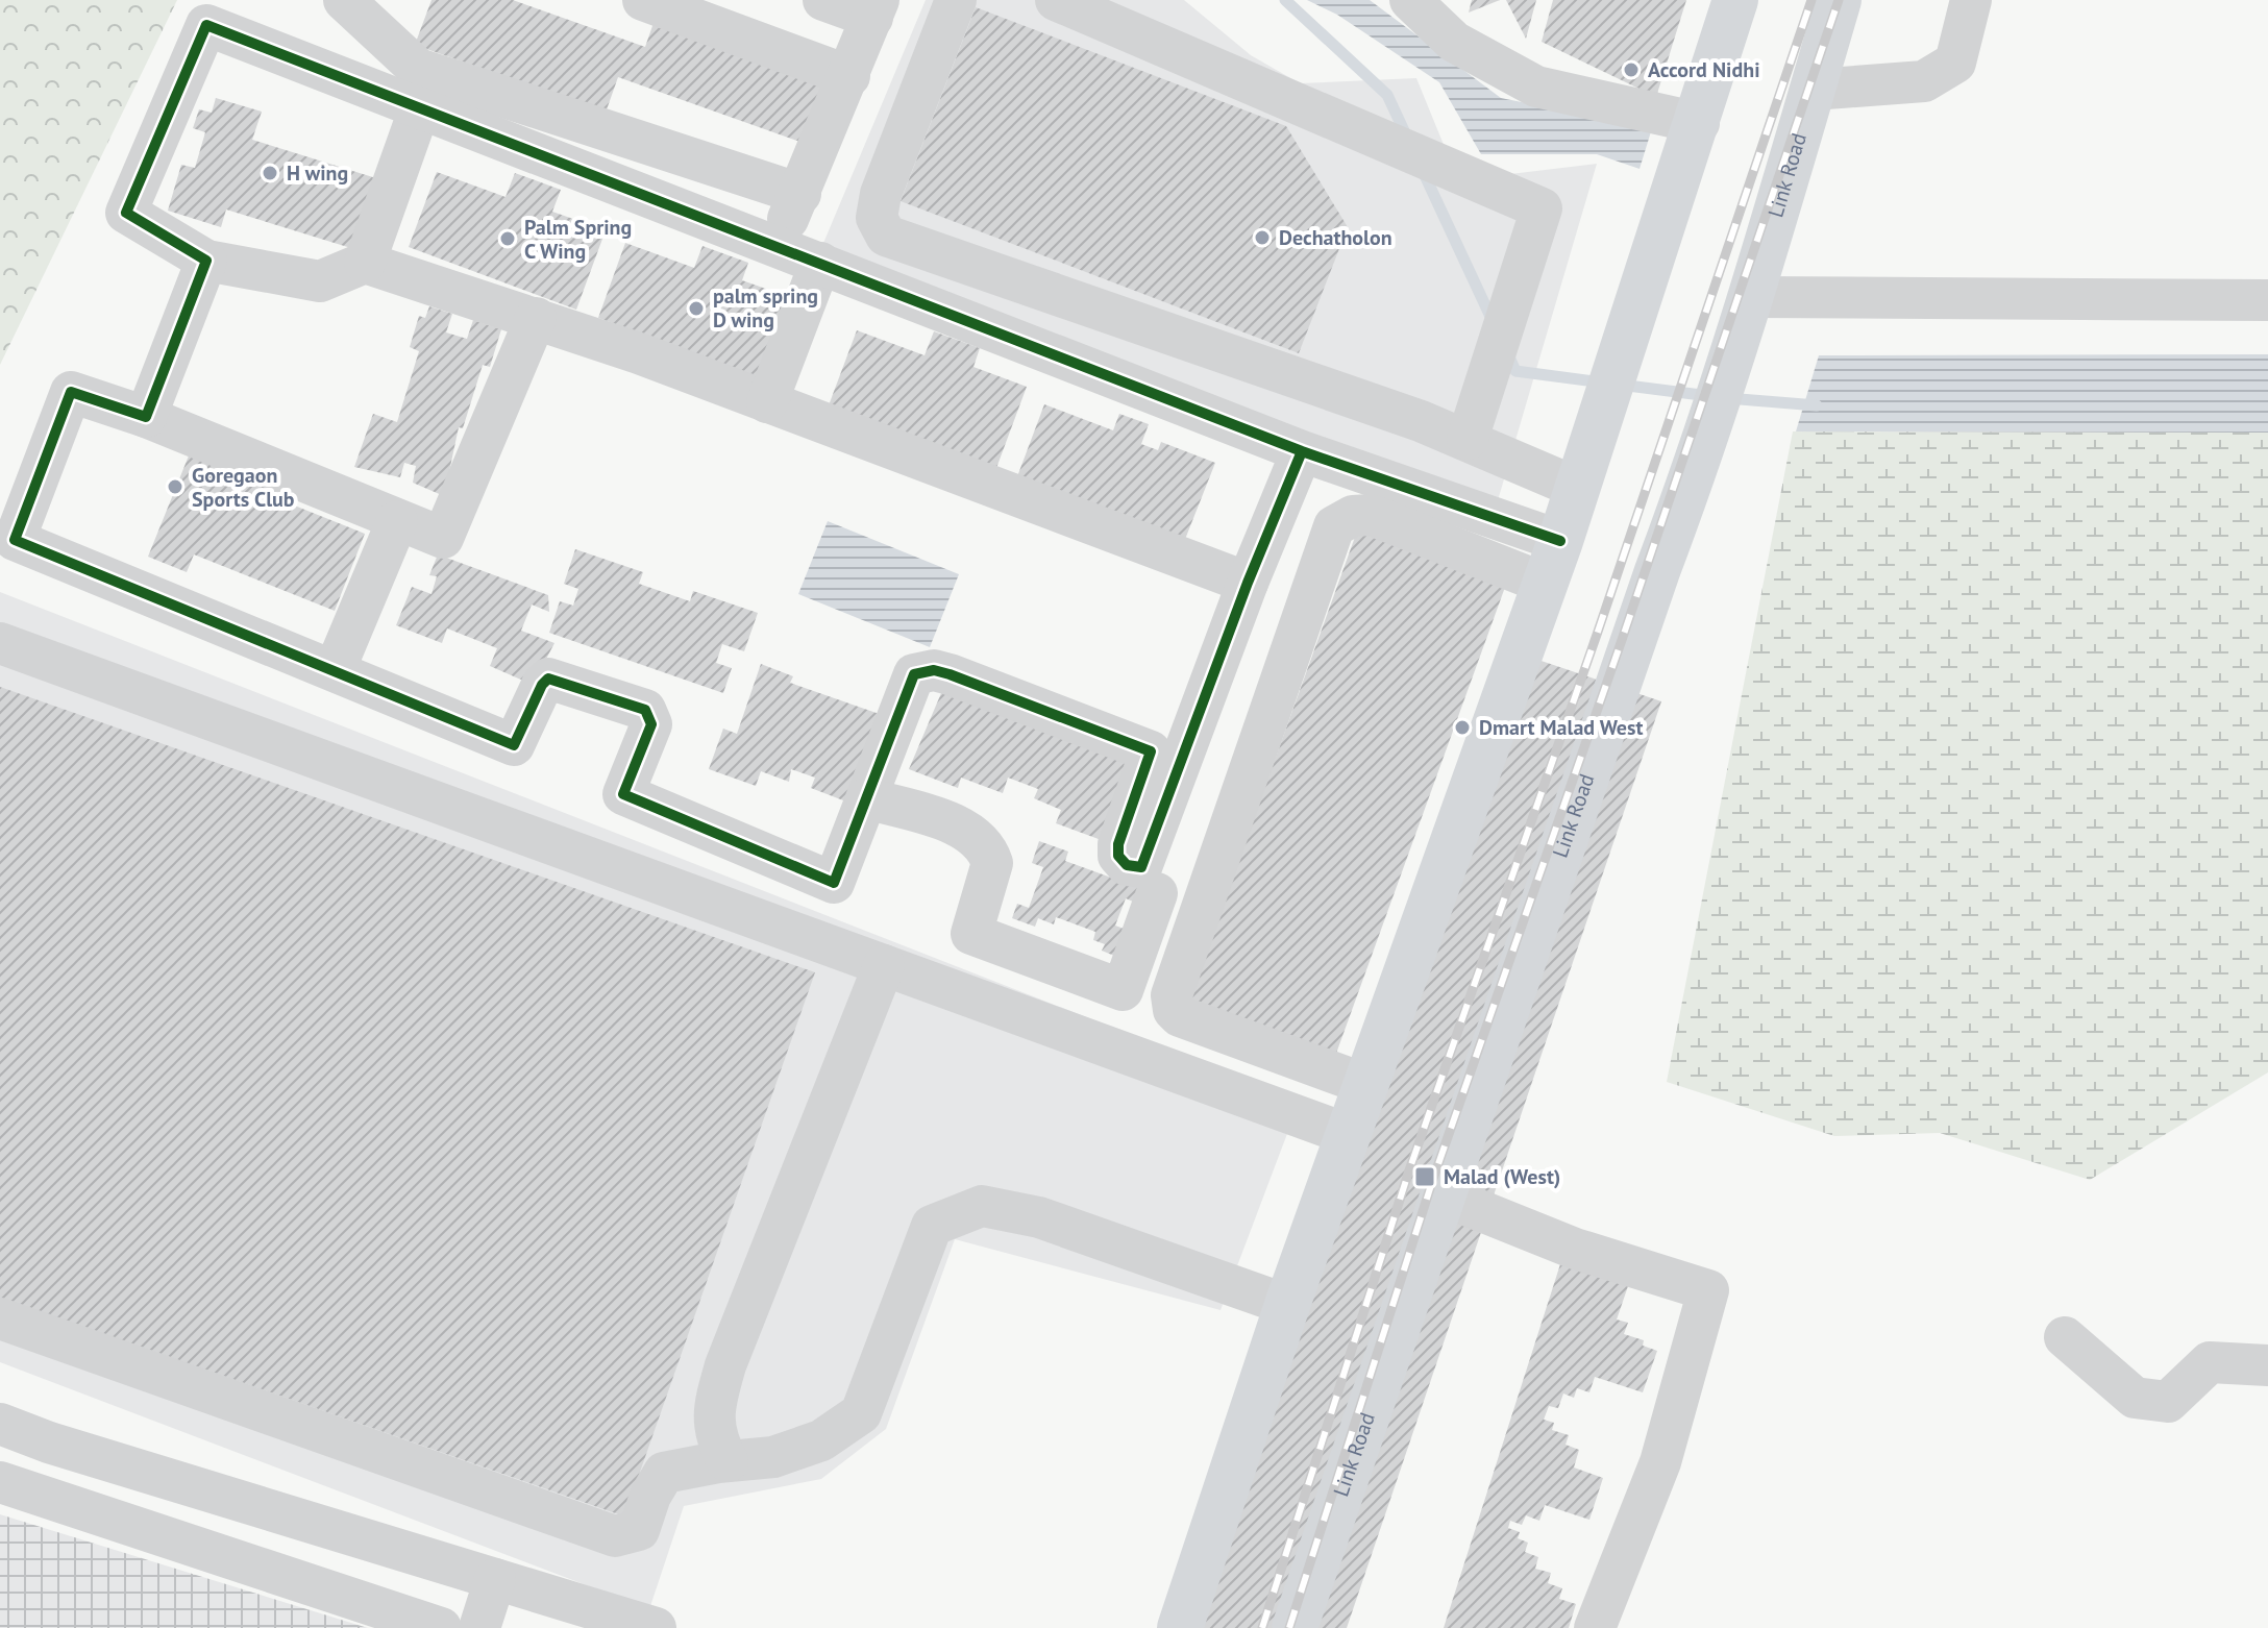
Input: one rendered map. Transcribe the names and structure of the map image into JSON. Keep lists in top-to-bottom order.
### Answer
{
  "streets": {
    "main road": ["Link Road"]
  },
  "places": {
    "other": [
      "Accord Nidhi",
      "H wing",
      "Dechatholon",
      "Palm Spring C Wing",
      "palm spring D wing",
      "Goregaon Sports Club",
      "Dmart Malad West"
    ],
    "transit": ["Malad (West)"]
  }
}
